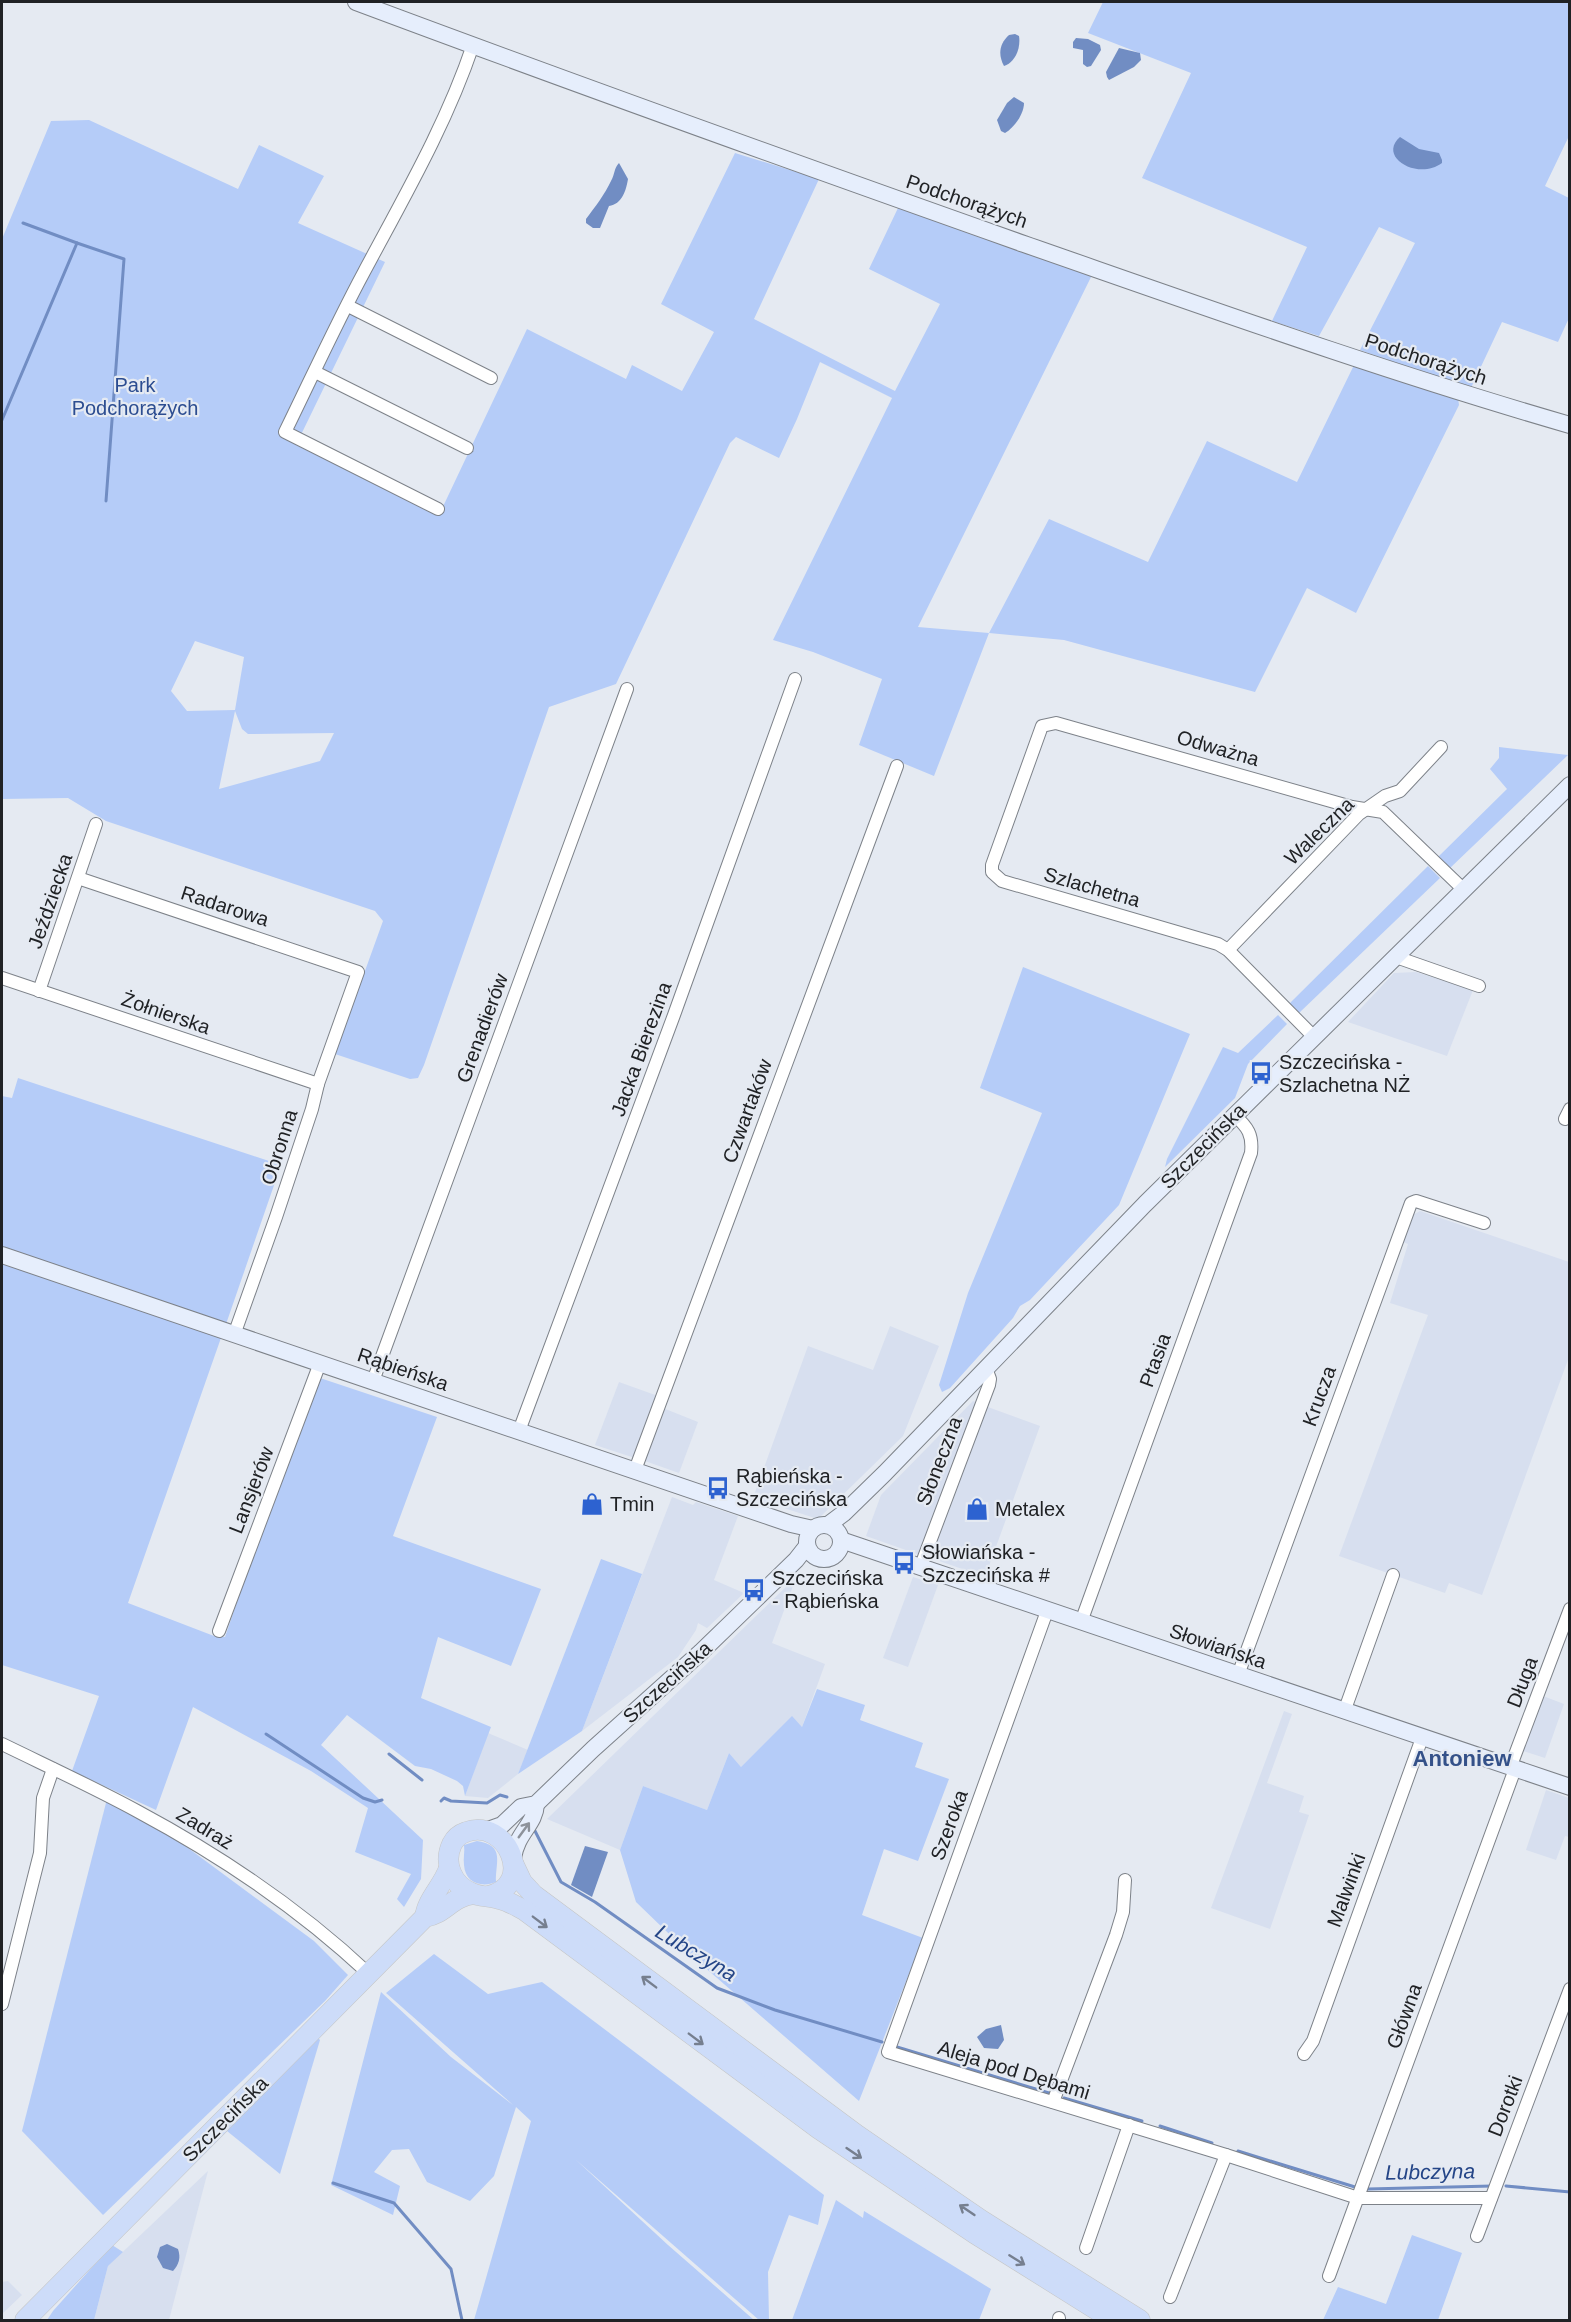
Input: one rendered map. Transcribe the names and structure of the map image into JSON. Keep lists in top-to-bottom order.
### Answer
{
  "streets": {
    "main road": ["Szczecińska"],
    "street": [
      "Podchorążych",
      "Odważna",
      "Waleczna",
      "Szlachetna",
      "Jeździecka",
      "Radarowa",
      "Żołnierska",
      "Grenadierów",
      "Jacka Bierezina",
      "Czwartaków",
      "Obronna",
      "Ptasia",
      "Rąbieńska",
      "Krucza",
      "Słoneczna",
      "Lansjerów",
      "Słowiańska",
      "Długa",
      "Szeroka",
      "Zadraż",
      "Malwinki",
      "Główna",
      "Aleja pod Dębami",
      "Dorotki"
    ]
  },
  "crossings": [
    ["Odważna", "Waleczna"],
    ["Odważna", "Szlachetna"],
    ["Waleczna", "Szlachetna"],
    ["Szlachetna", "Szczecińska"],
    ["Jeździecka", "Radarowa"],
    ["Jeździecka", "Żołnierska"],
    ["Radarowa", "Obronna"],
    ["Żołnierska", "Obronna"],
    ["Grenadierów", "Rąbieńska"],
    ["Jacka Bierezina", "Rąbieńska"],
    ["Czwartaków", "Rąbieńska"],
    ["Szczecińska", "Ptasia"],
    ["Szczecińska", "Rąbieńska"],
    ["Szczecińska", "Słoneczna"],
    ["Szczecińska", "Słowiańska"],
    ["Szczecińska", "Zadraż"],
    ["Obronna", "Rąbieńska"],
    ["Ptasia", "Słowiańska"],
    ["Rąbieńska", "Lansjerów"],
    ["Rąbieńska", "Słowiańska"],
    ["Krucza", "Słowiańska"],
    ["Słoneczna", "Słowiańska"],
    ["Słowiańska", "Długa"],
    ["Słowiańska", "Szeroka"],
    ["Słowiańska", "Malwinki"],
    ["Słowiańska", "Główna"],
    ["Długa", "Główna"],
    ["Szeroka", "Aleja pod Dębami"],
    ["Główna", "Aleja pod Dębami"],
    ["Aleja pod Dębami", "Dorotki"]
  ],
  "districts": ["Antoniew"],
  "water": ["Lubczyna"],
  "parks": ["Park Podchorążych"],
  "places": {
    "bus stop": [
      "Szczecińska - Szlachetna NŻ",
      "Rąbieńska - Szczecińska",
      "Słowiańska - Szczecińska #",
      "Szczecińska - Rąbieńska"
    ],
    "shop": ["Tmin", "Metalex"]
  }
}
